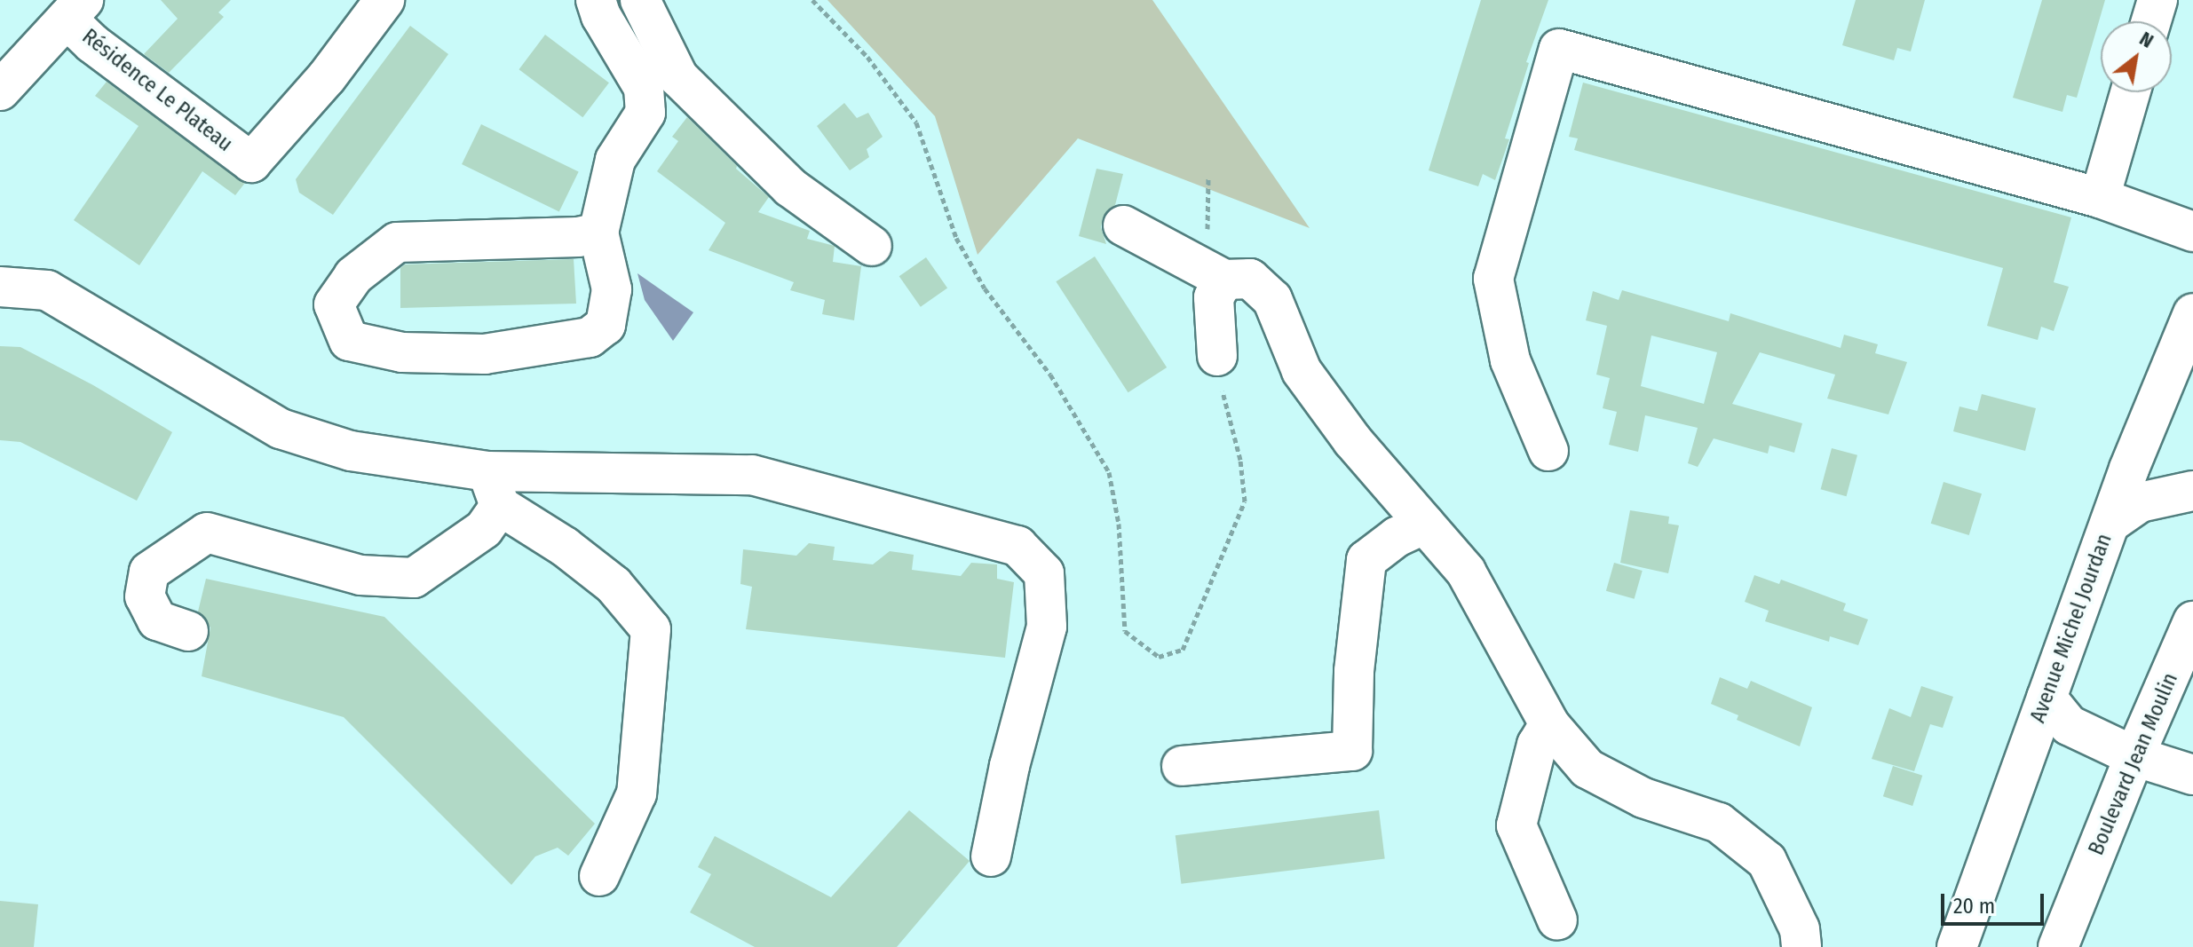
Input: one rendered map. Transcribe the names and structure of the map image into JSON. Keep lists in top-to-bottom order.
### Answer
{
  "streets": {
    "street": ["Résidence Le Plateau", "Avenue Michel Jourdan", "Boulevard Jean Moulin"]
  },
  "scale_bar": "20 m",
  "north": "top right"
}
